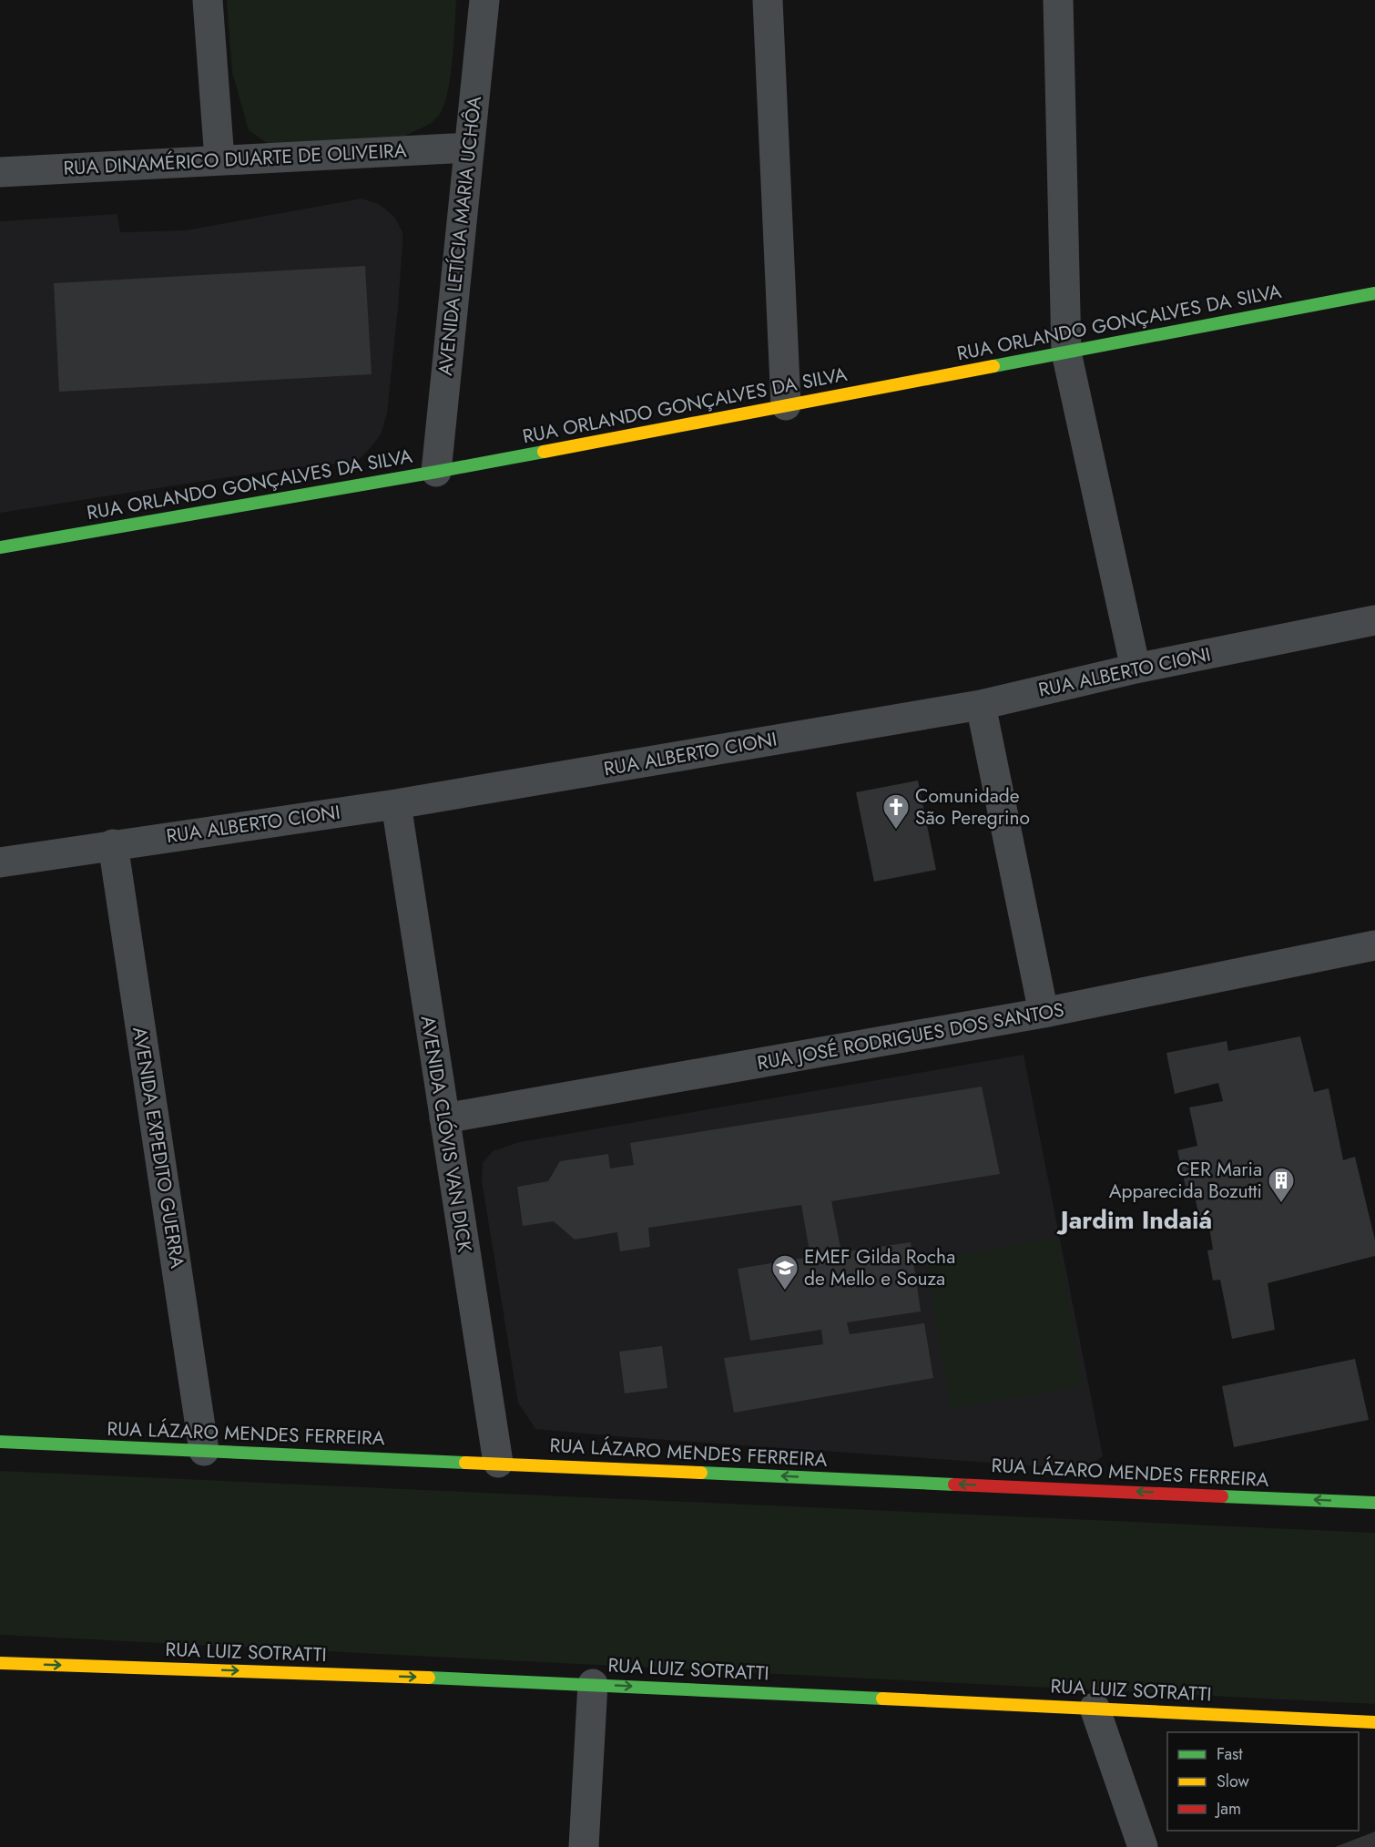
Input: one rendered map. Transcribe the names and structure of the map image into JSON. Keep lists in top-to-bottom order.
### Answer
{
  "streets": {
    "main road": ["RUA ORLANDO GONÇALVES DA SILVA", "RUA LÁZARO MENDES FERREIRA", "RUA LUIZ SOTRATTI"],
    "street": [
      "RUA DINAMÉRICO DUARTE DE OLIVEIRA",
      "AVENIDA LETÍCIA MARIA UCHÔA",
      "RUA ALBERTO CIONI",
      "RUA JOSÉ RODRIGUES DOS SANTOS",
      "AVENIDA CLÓVIS VAN DICK",
      "AVENIDA EXPEDITO GUERRA"
    ]
  },
  "crossings": [
    ["RUA DINAMÉRICO DUARTE DE OLIVEIRA", "AVENIDA LETÍCIA MARIA UCHÔA"],
    ["AVENIDA LETÍCIA MARIA UCHÔA", "RUA ORLANDO GONÇALVES DA SILVA"],
    ["RUA ALBERTO CIONI", "AVENIDA CLÓVIS VAN DICK"],
    ["RUA ALBERTO CIONI", "AVENIDA EXPEDITO GUERRA"],
    ["RUA JOSÉ RODRIGUES DOS SANTOS", "AVENIDA CLÓVIS VAN DICK"],
    ["AVENIDA CLÓVIS VAN DICK", "RUA LÁZARO MENDES FERREIRA"],
    ["AVENIDA EXPEDITO GUERRA", "RUA LÁZARO MENDES FERREIRA"]
  ],
  "one_way": ["RUA LÁZARO MENDES FERREIRA", "RUA LUIZ SOTRATTI"],
  "districts": ["Jardim Indaiá"],
  "places": {
    "church": ["Comunidade São Peregrino"],
    "building": ["CER Maria Apparecida Bozutti"],
    "school or university": ["EMEF Gilda Rocha de Mello e Souza"]
  },
  "legend": ["Fast", "Slow", "Jam"]
}
